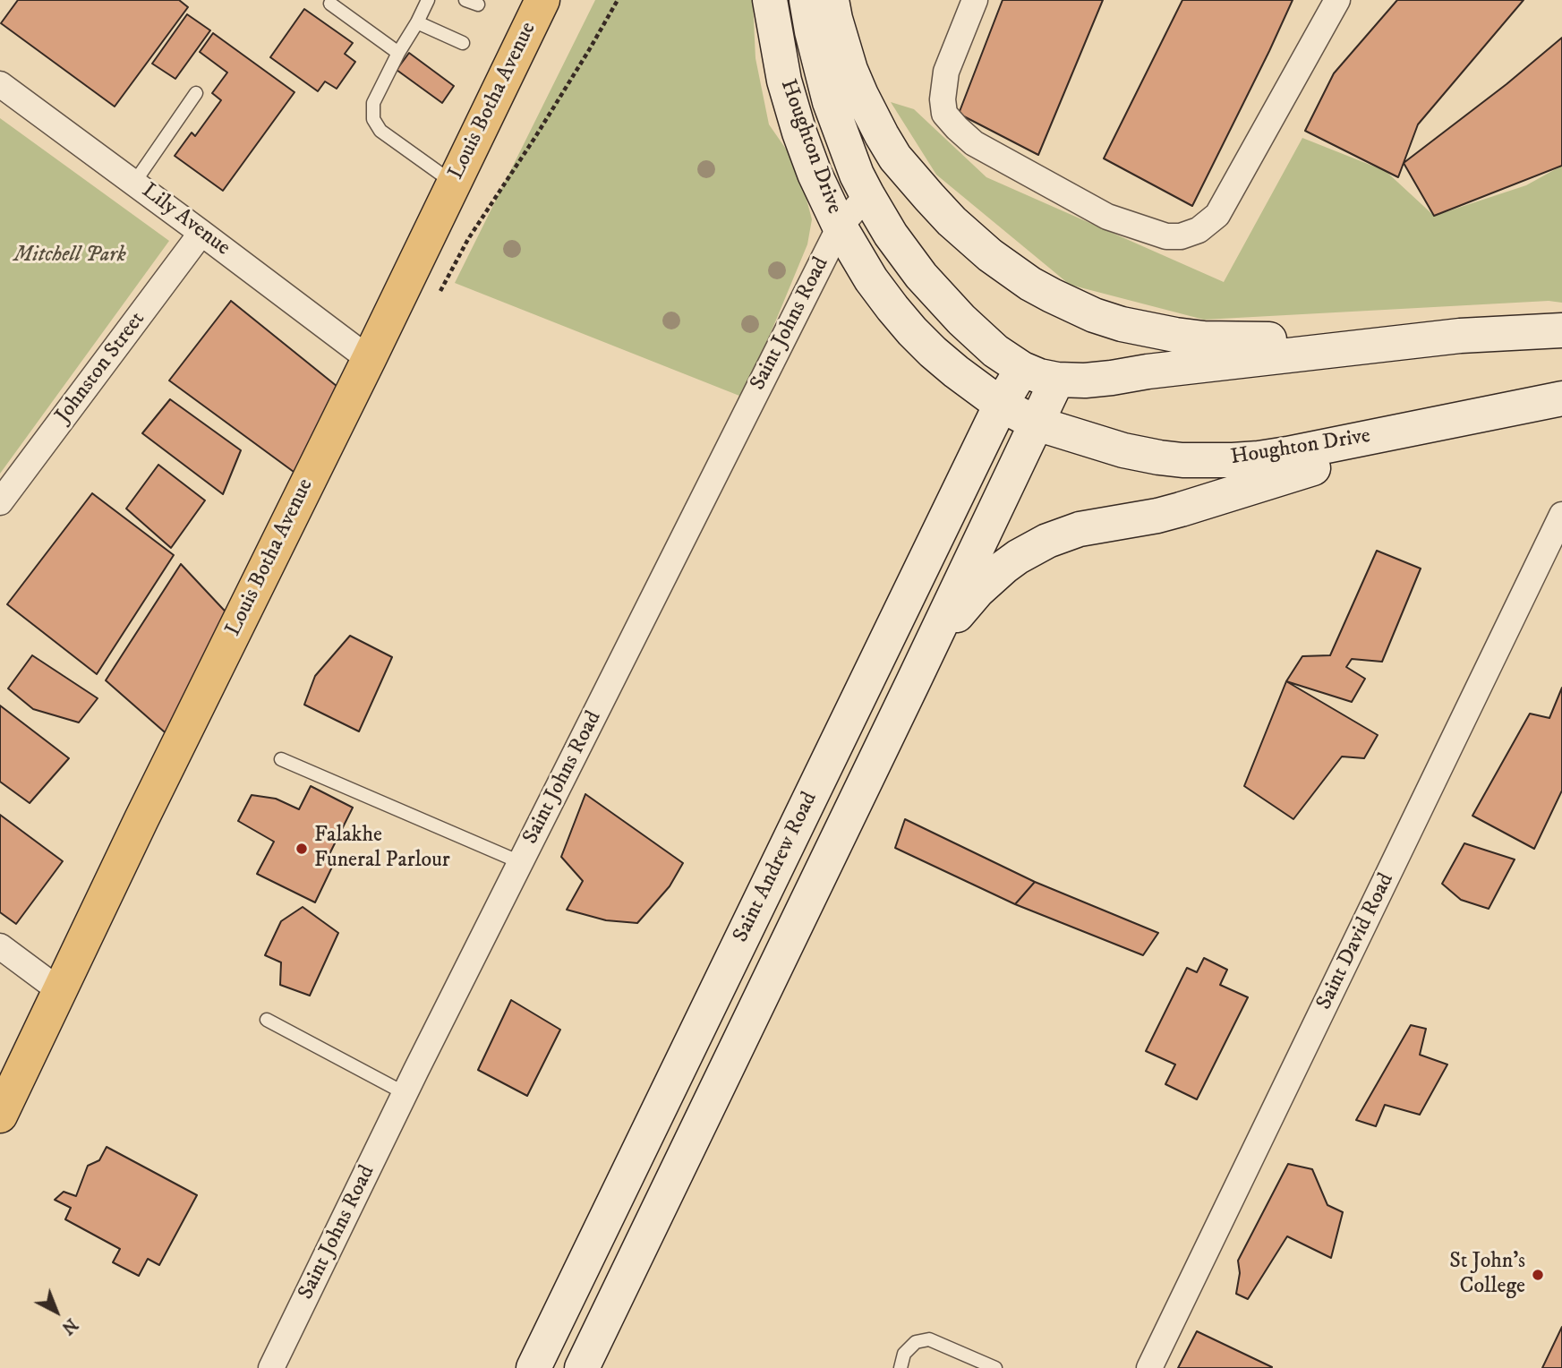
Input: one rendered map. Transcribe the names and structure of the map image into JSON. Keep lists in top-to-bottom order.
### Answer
{
  "streets": {
    "main road": ["Louis Botha Avenue", "Houghton Drive", "Saint Andrew Road"],
    "street": [
      "Lily Avenue",
      "Saint Johns Road",
      "Johnston Street",
      "Saint David Road"
    ]
  },
  "crossings": [
    ["Louis Botha Avenue", "Lily Avenue"],
    ["Houghton Drive", "Saint Johns Road"],
    ["Houghton Drive", "Saint Andrew Road"],
    ["Lily Avenue", "Johnston Street"]
  ],
  "parks": ["Mitchell Park"],
  "places": ["Falakhe Funeral Parlour", "St John's College"],
  "north": "bottom right"
}
